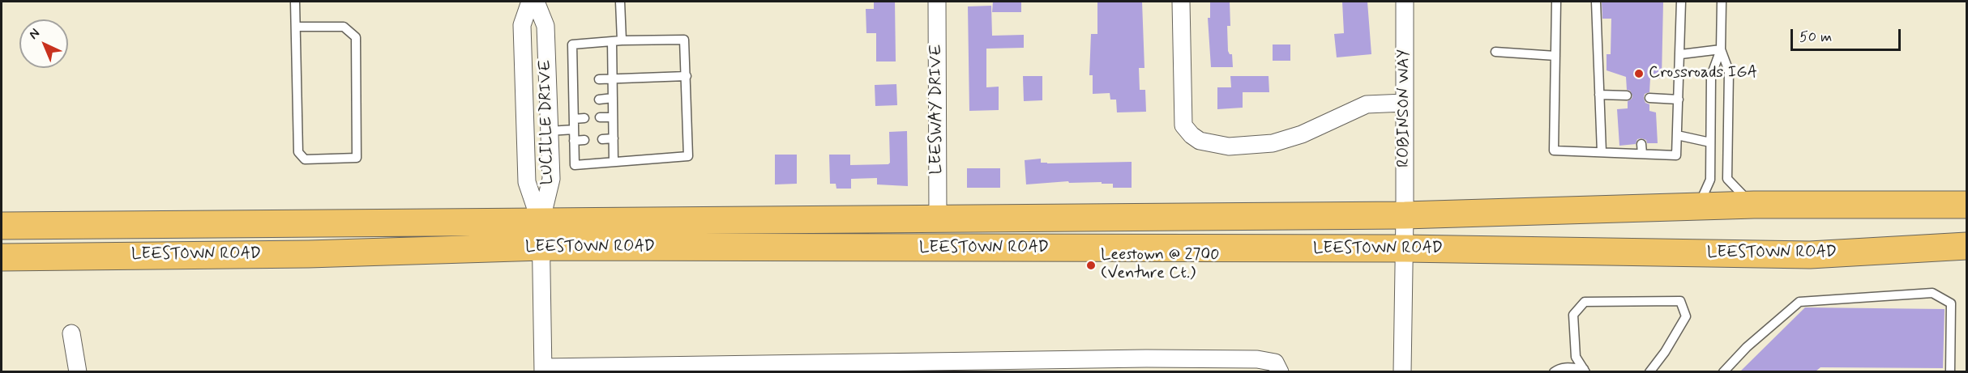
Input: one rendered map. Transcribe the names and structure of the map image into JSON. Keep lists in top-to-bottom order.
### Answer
{
  "streets": {
    "main road": ["LEESTOWN ROAD"],
    "street": ["ROBINSON WAY", "LEESWAY DRIVE", "LUCILLE DRIVE"]
  },
  "crossings": [
    ["ROBINSON WAY", "LEESTOWN ROAD"],
    ["LEESWAY DRIVE", "LEESTOWN ROAD"],
    ["LUCILLE DRIVE", "LEESTOWN ROAD"]
  ],
  "places": ["Crossroads IGA", "Leestown @ 2700 (Venture Ct.)"],
  "scale_bar": "50 m",
  "north": "top left"
}
